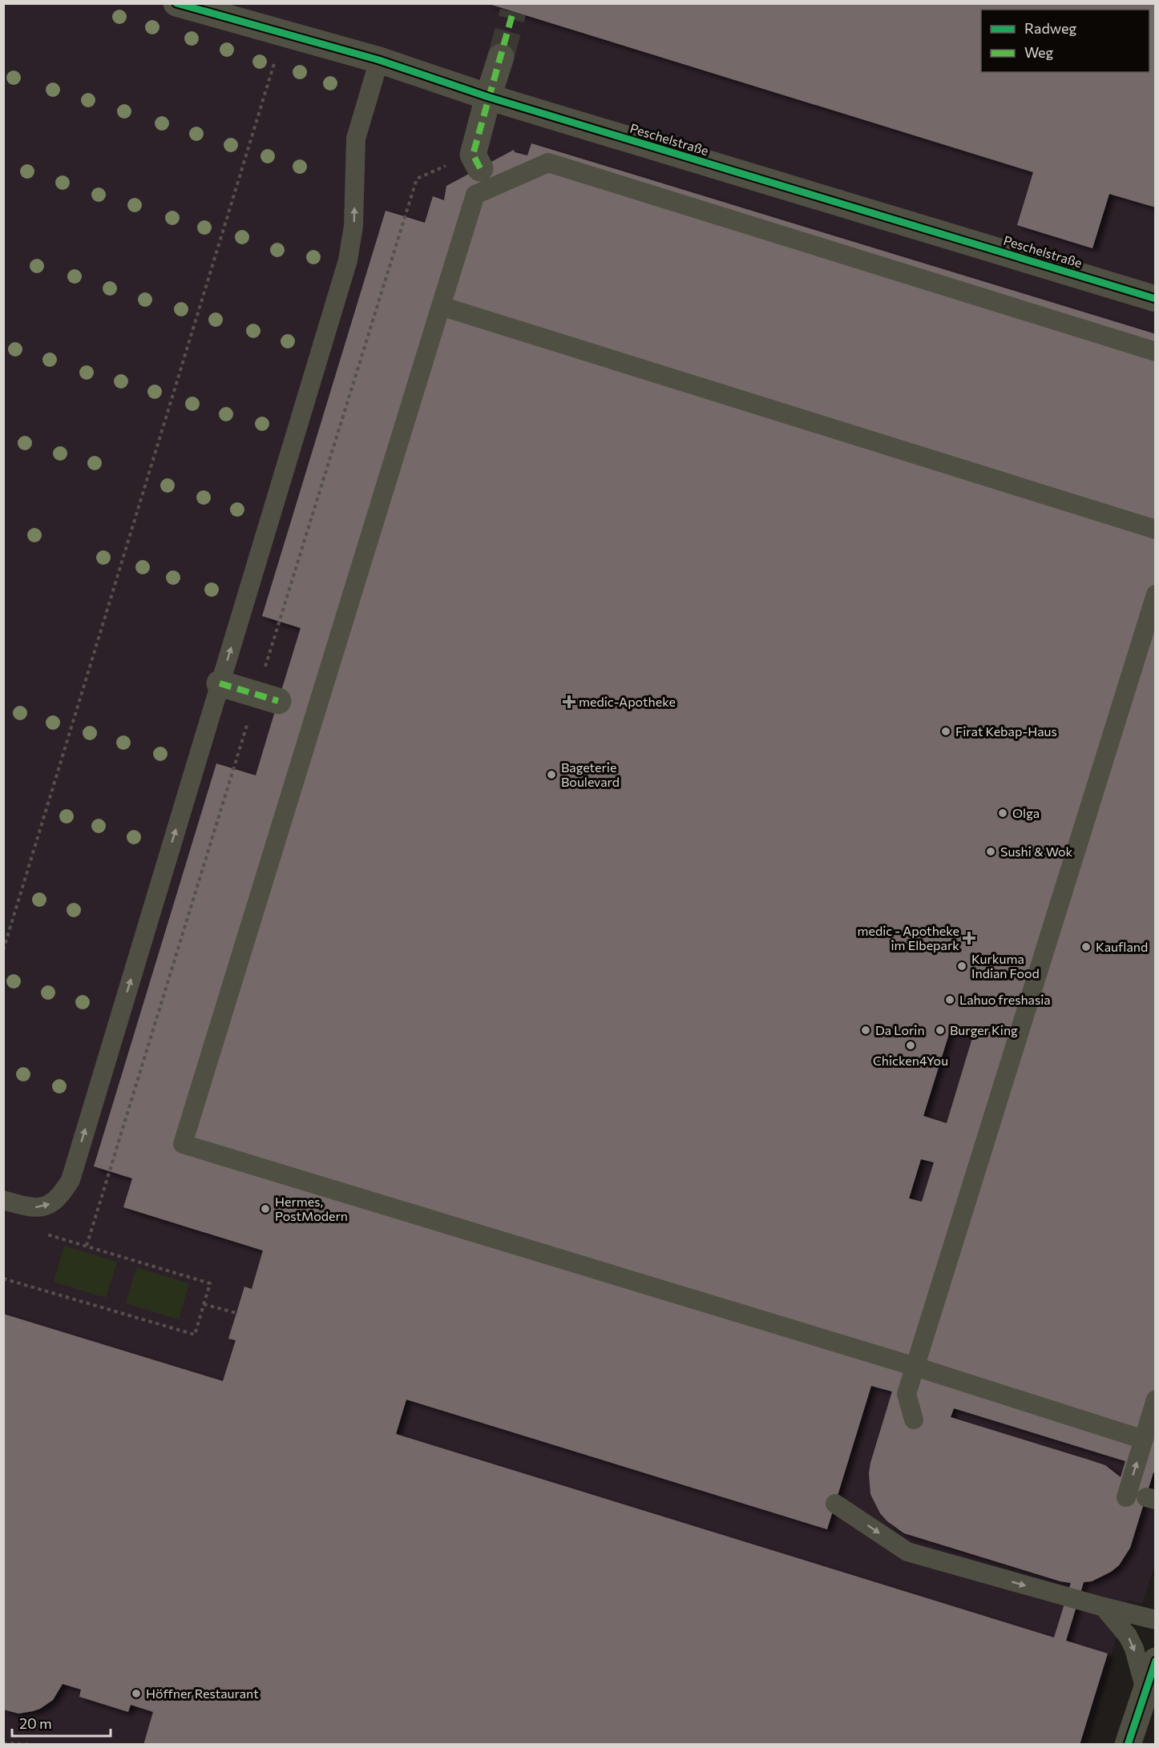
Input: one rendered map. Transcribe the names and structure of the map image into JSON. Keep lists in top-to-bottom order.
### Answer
{
  "streets": {
    "street": ["Peschelstraße"]
  },
  "places": {
    "health": ["medic-Apotheke", "medic - Apotheke im Elbepark"],
    "other": [
      "Firat Kebap-Haus",
      "Bageterie Boulevard",
      "Olga",
      "Sushi & Wok",
      "Kaufland",
      "Kurkuma Indian Food",
      "Lahuo freshasia",
      "Da Lorin",
      "Burger King",
      "Chicken4You",
      "Hermes, PostModern",
      "Höffner Restaurant"
    ]
  },
  "legend": ["Radweg", "Weg"],
  "scale_bar": "20 m"
}
